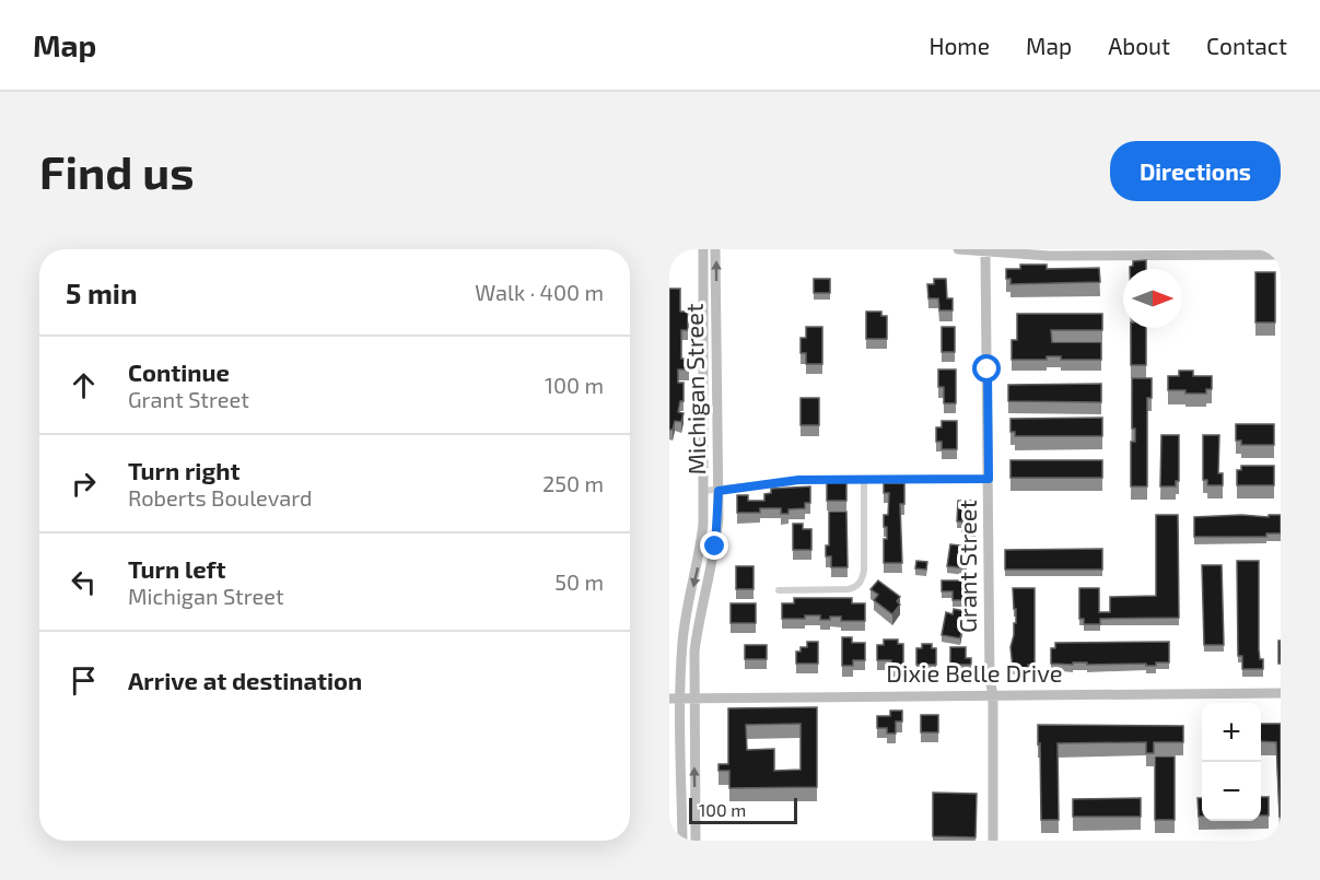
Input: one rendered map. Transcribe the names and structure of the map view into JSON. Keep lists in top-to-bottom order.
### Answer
{
  "streets": {
    "street": ["Michigan Street", "Grant Street", "Dixie Belle Drive"]
  },
  "crossings": [
    ["Michigan Street", "Dixie Belle Drive"],
    ["Grant Street", "Dixie Belle Drive"]
  ],
  "scale_bar": "100 m",
  "north": "right",
  "page": {
    "header": "Map",
    "nav": [
      "Home",
      "Map",
      "About",
      "Contact"
    ],
    "buttons": "Directions",
    "title": "Find us",
    "heading": ["5 min", "Walk · 400 m"],
    "list": [
      ["Continue", "Grant Street", "100 m"],
      ["Turn right", "Roberts Boulevard", "250 m"],
      ["Turn left", "Michigan Street", "50 m"],
      "Arrive at destination"
    ],
    "map_buttons": ["+", "−"],
    "scale": "100 m"
  }
}
